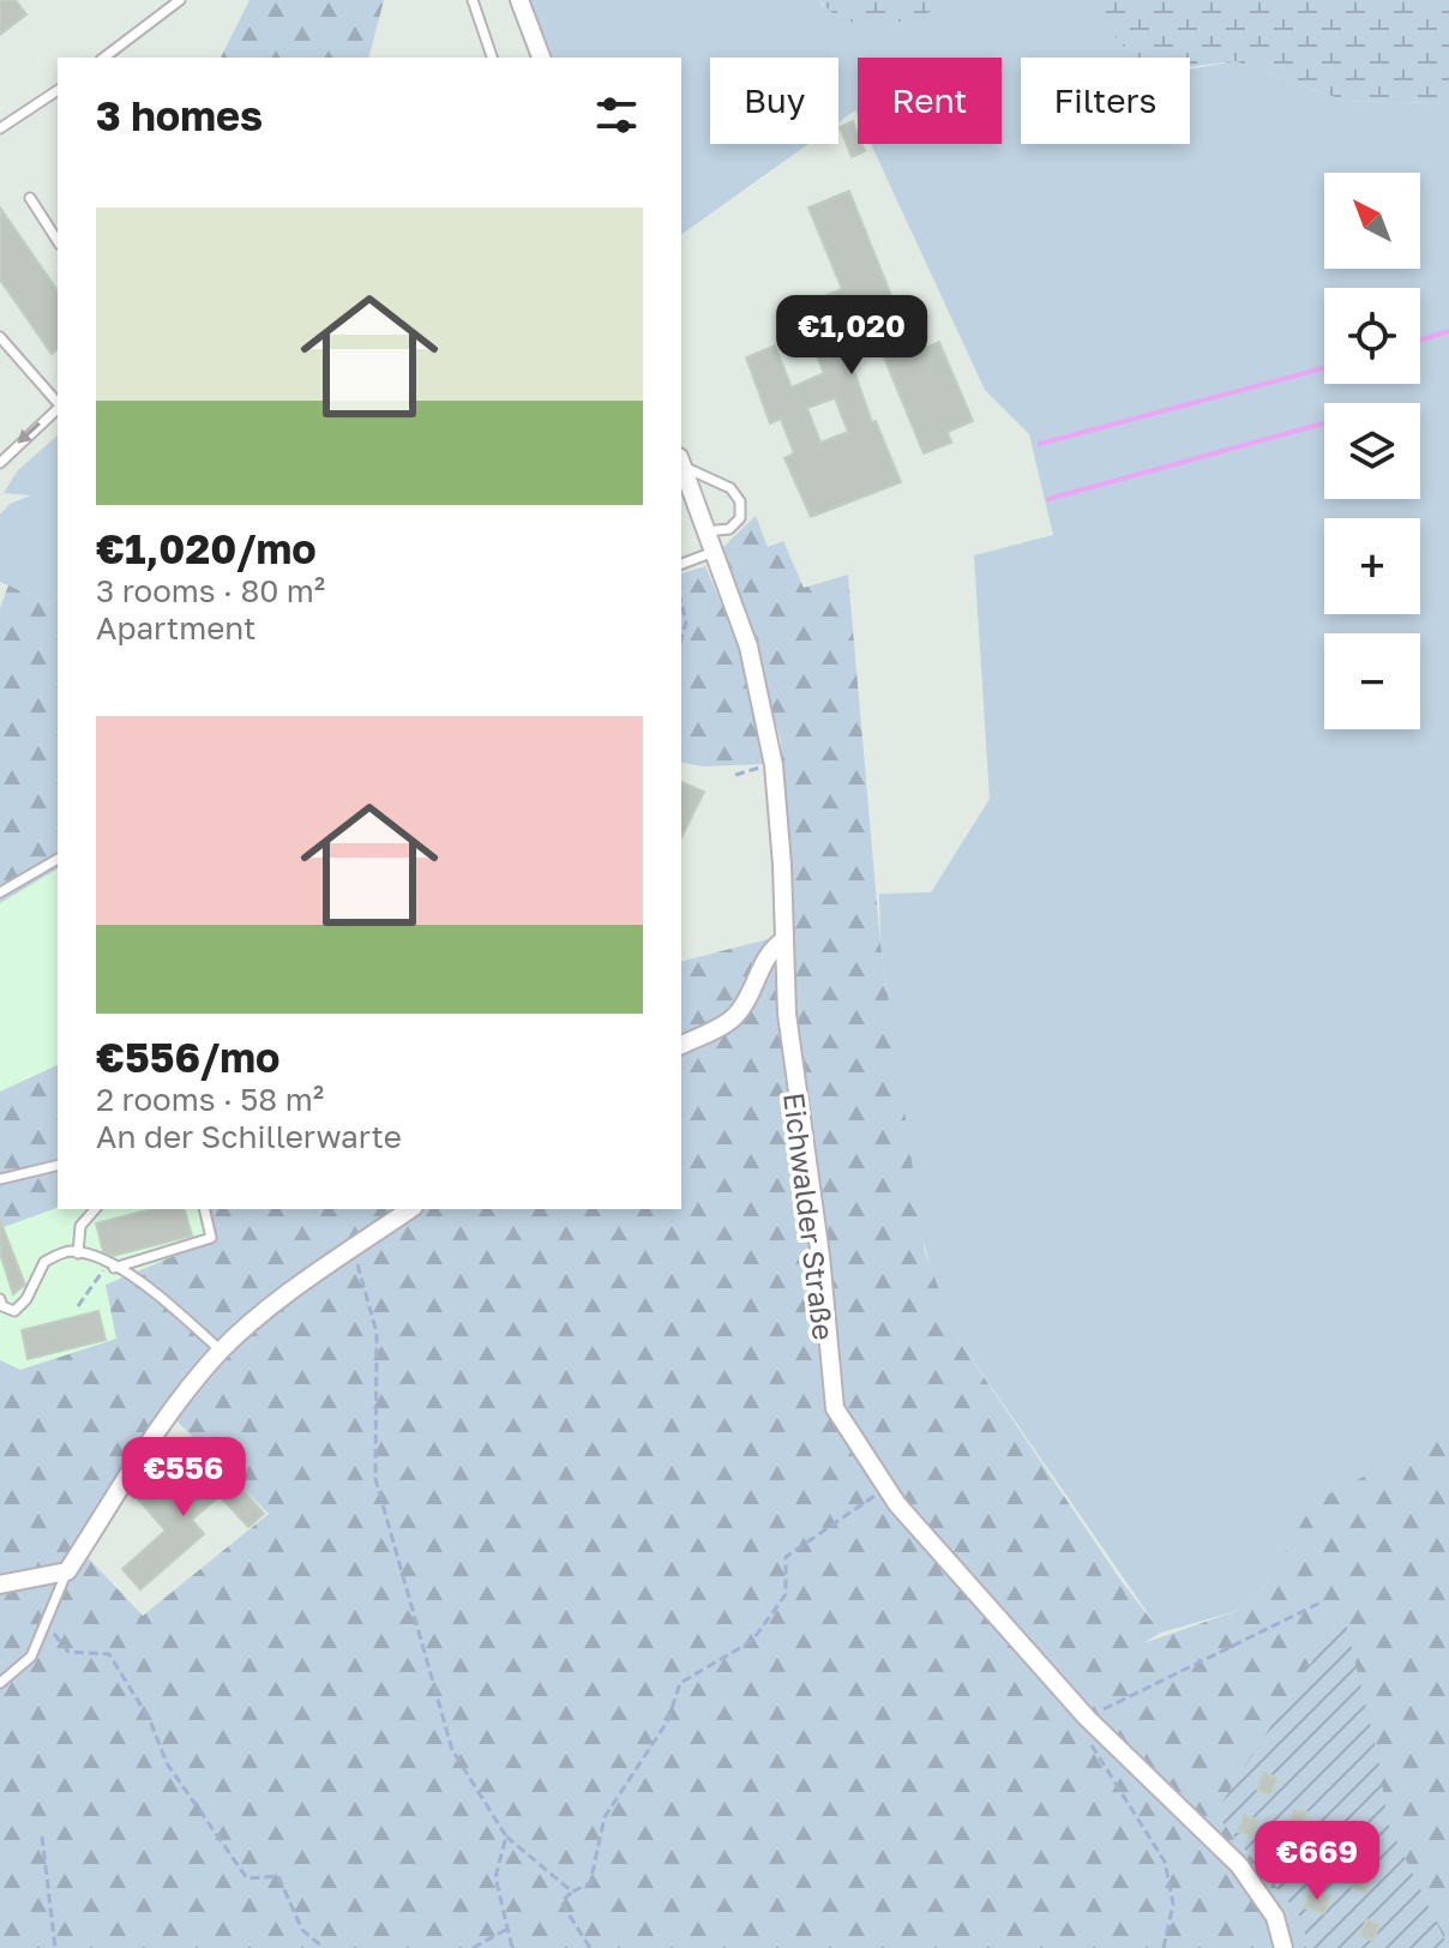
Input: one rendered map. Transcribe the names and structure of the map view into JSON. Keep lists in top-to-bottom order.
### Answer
{
  "streets": {
    "street": ["Eichwalder Straße"]
  },
  "north": "top left",
  "page": {
    "chip": ["Buy", "Rent", "Filters"],
    "heading": "3 homes",
    "map_buttons": ["+", "−"],
    "list": [
      {
        "name": "€1,020/mo",
        "note": "3 rooms · 80 m² · Apartment"
      },
      {
        "name": "€556/mo",
        "note": "2 rooms · 58 m² · An der Schillerwarte"
      }
    ],
    "price": ["€1,020", "€556", "€669"]
  }
}
